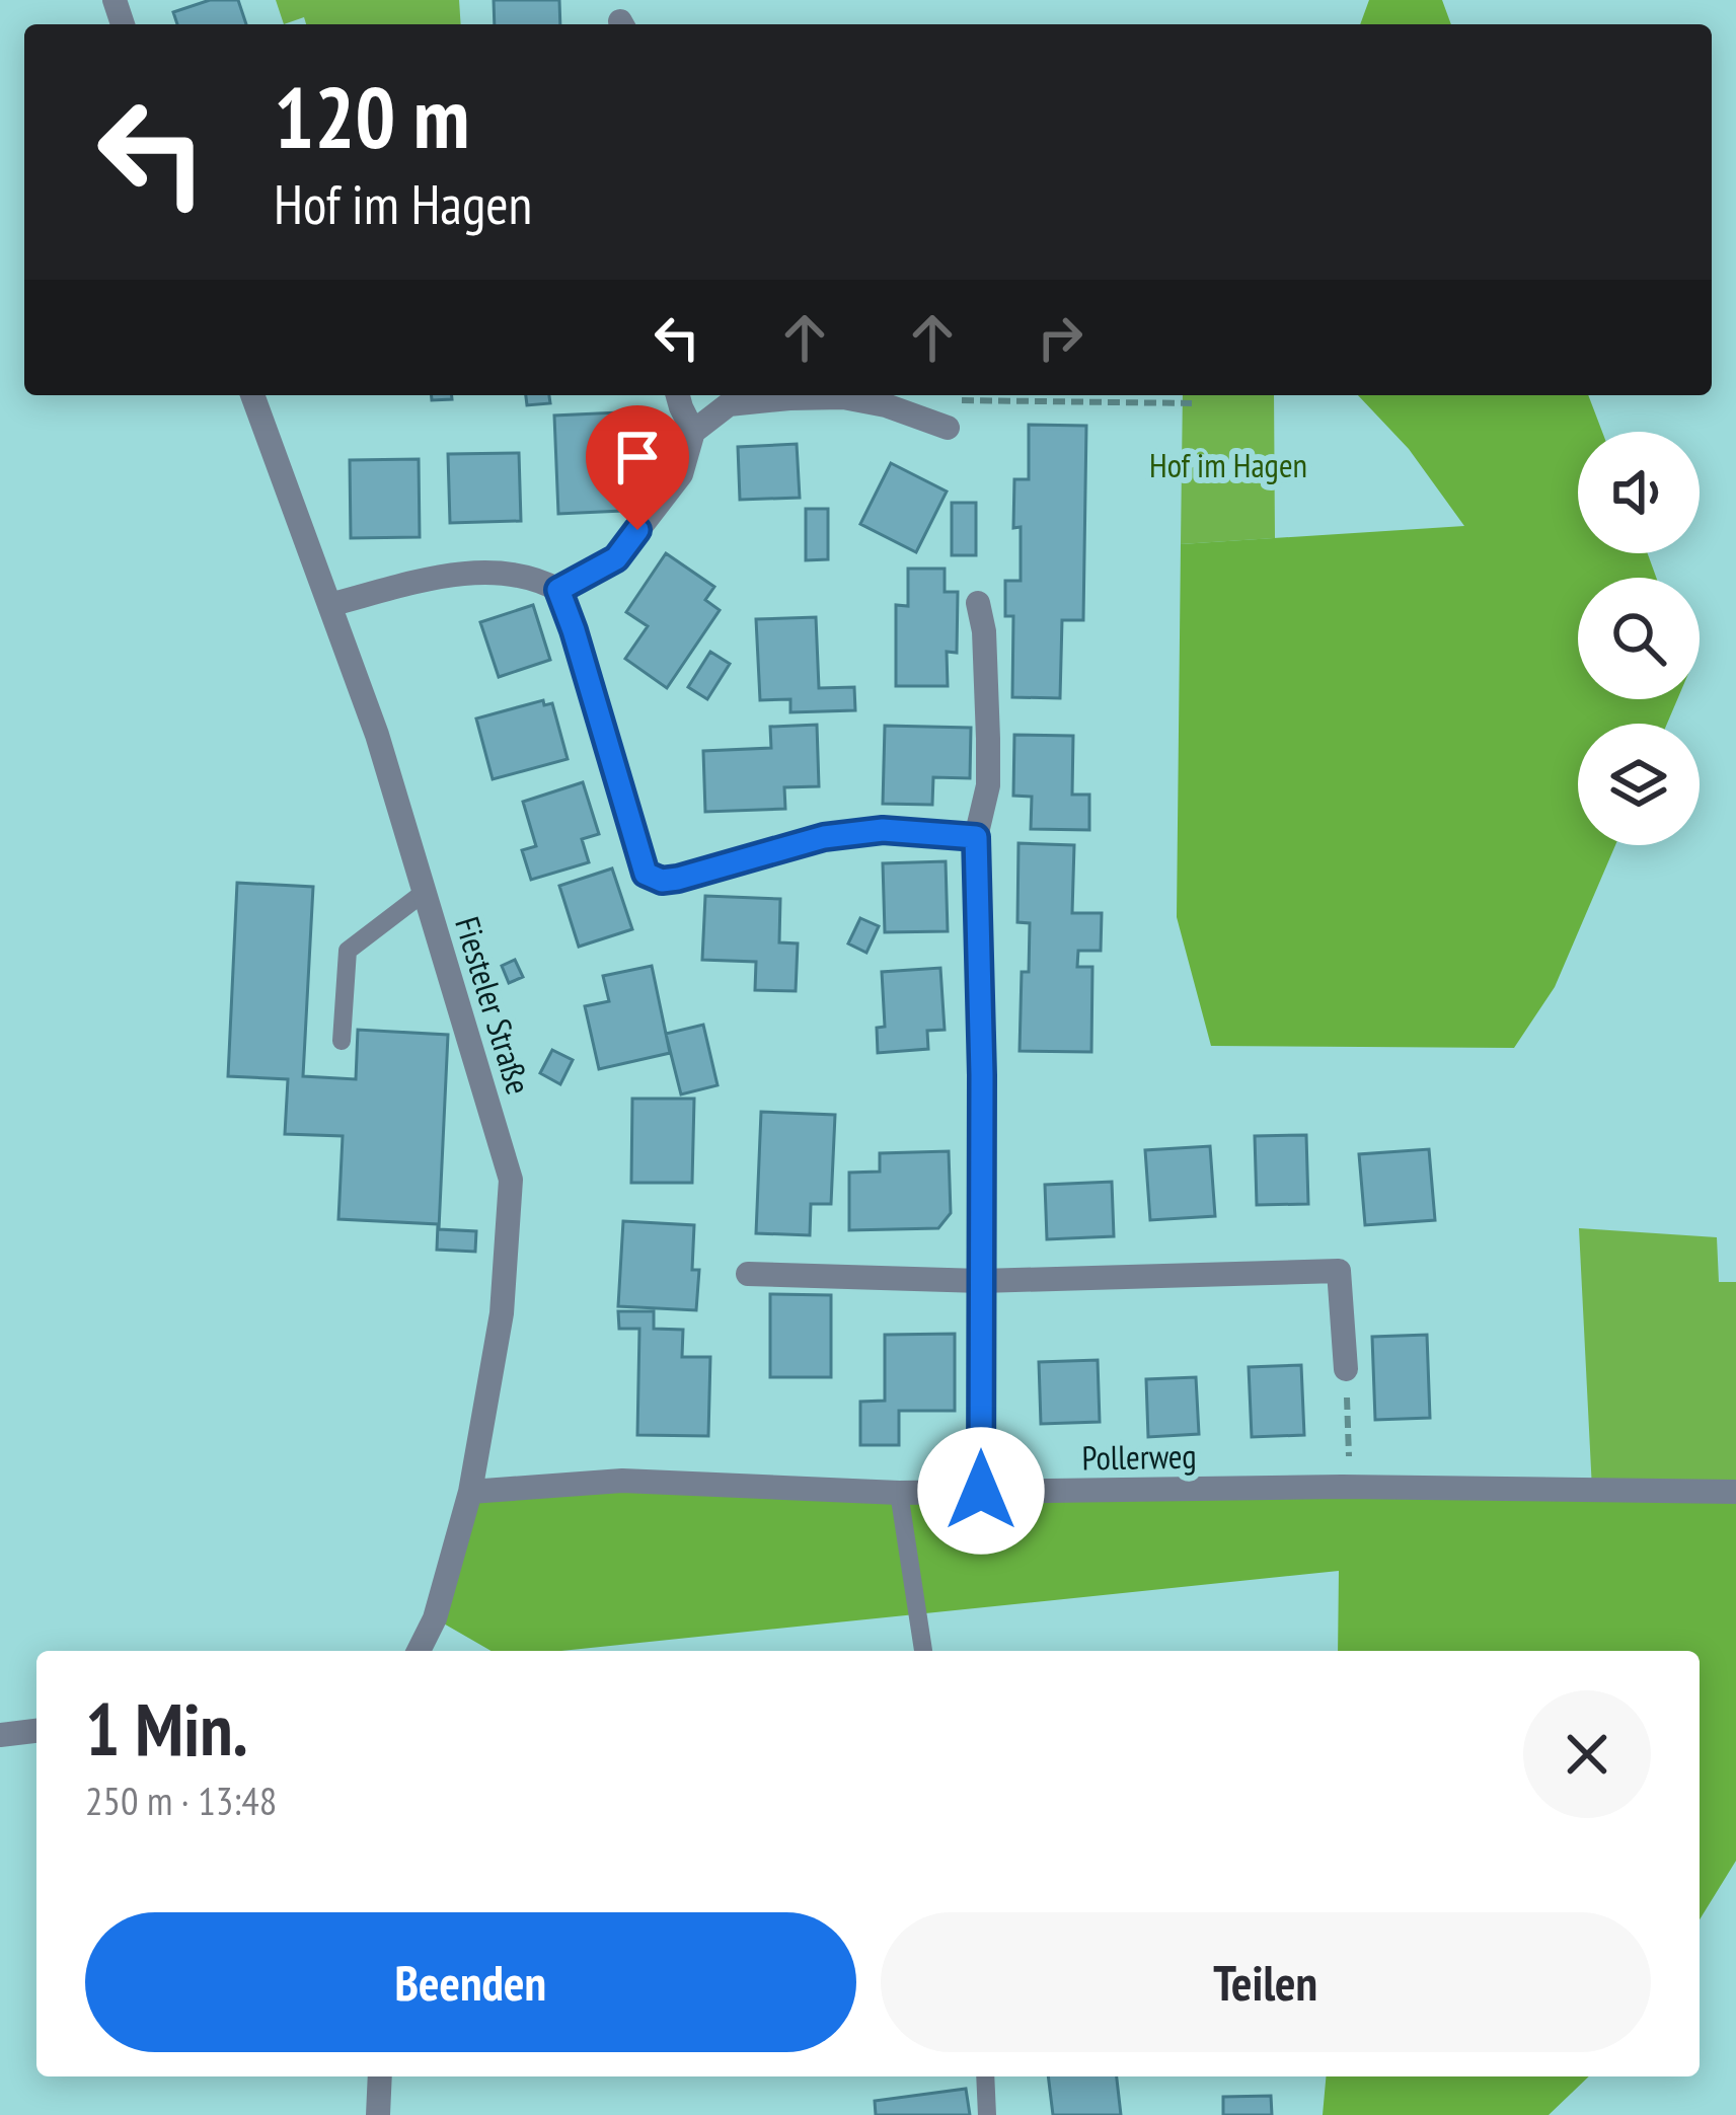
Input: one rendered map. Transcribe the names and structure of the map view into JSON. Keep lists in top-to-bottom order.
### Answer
{
  "streets": {
    "street": ["Fiesteler Straße", "Pollerweg"]
  },
  "crossings": [
    ["Fiesteler Straße", "Pollerweg"]
  ],
  "parks": ["Hof im Hagen"],
  "page": {
    "turn": ["120 m", "Hof im Hagen"],
    "heading": ["1 Min.", "250 m · 13:48"],
    "buttons": ["Beenden", "Teilen"]
  }
}
